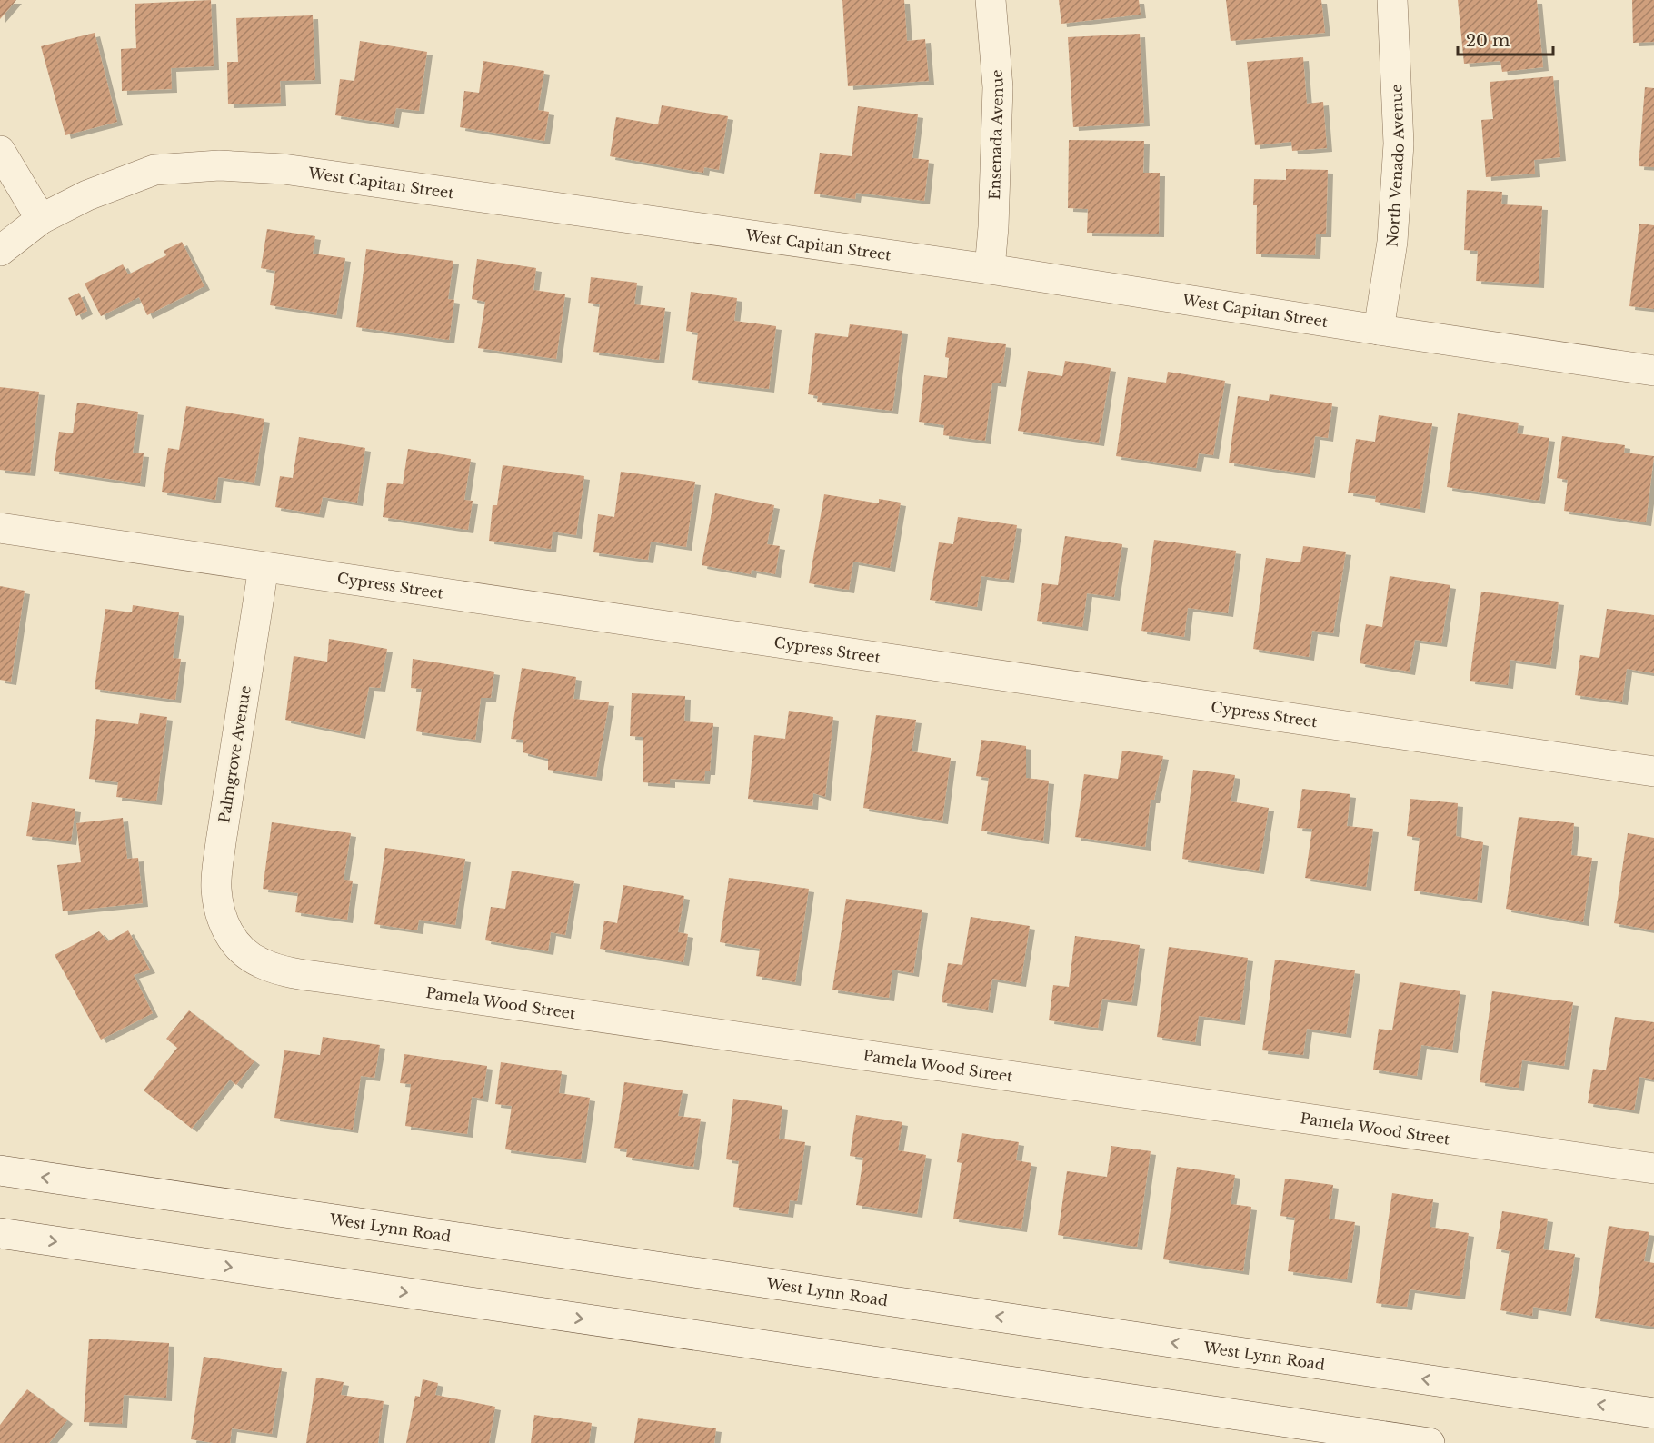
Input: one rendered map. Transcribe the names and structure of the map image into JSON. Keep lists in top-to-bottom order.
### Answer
{
  "streets": {
    "street": [
      "Ensenada Avenue",
      "North Venado Avenue",
      "West Capitan Street",
      "Cypress Street",
      "Palmgrove Avenue",
      "Pamela Wood Street",
      "West Lynn Road"
    ]
  },
  "crossings": [
    ["Ensenada Avenue", "West Capitan Street"],
    ["North Venado Avenue", "West Capitan Street"],
    ["Cypress Street", "Palmgrove Avenue"],
    ["Palmgrove Avenue", "Pamela Wood Street"]
  ],
  "scale_bar": "20 m"
}
